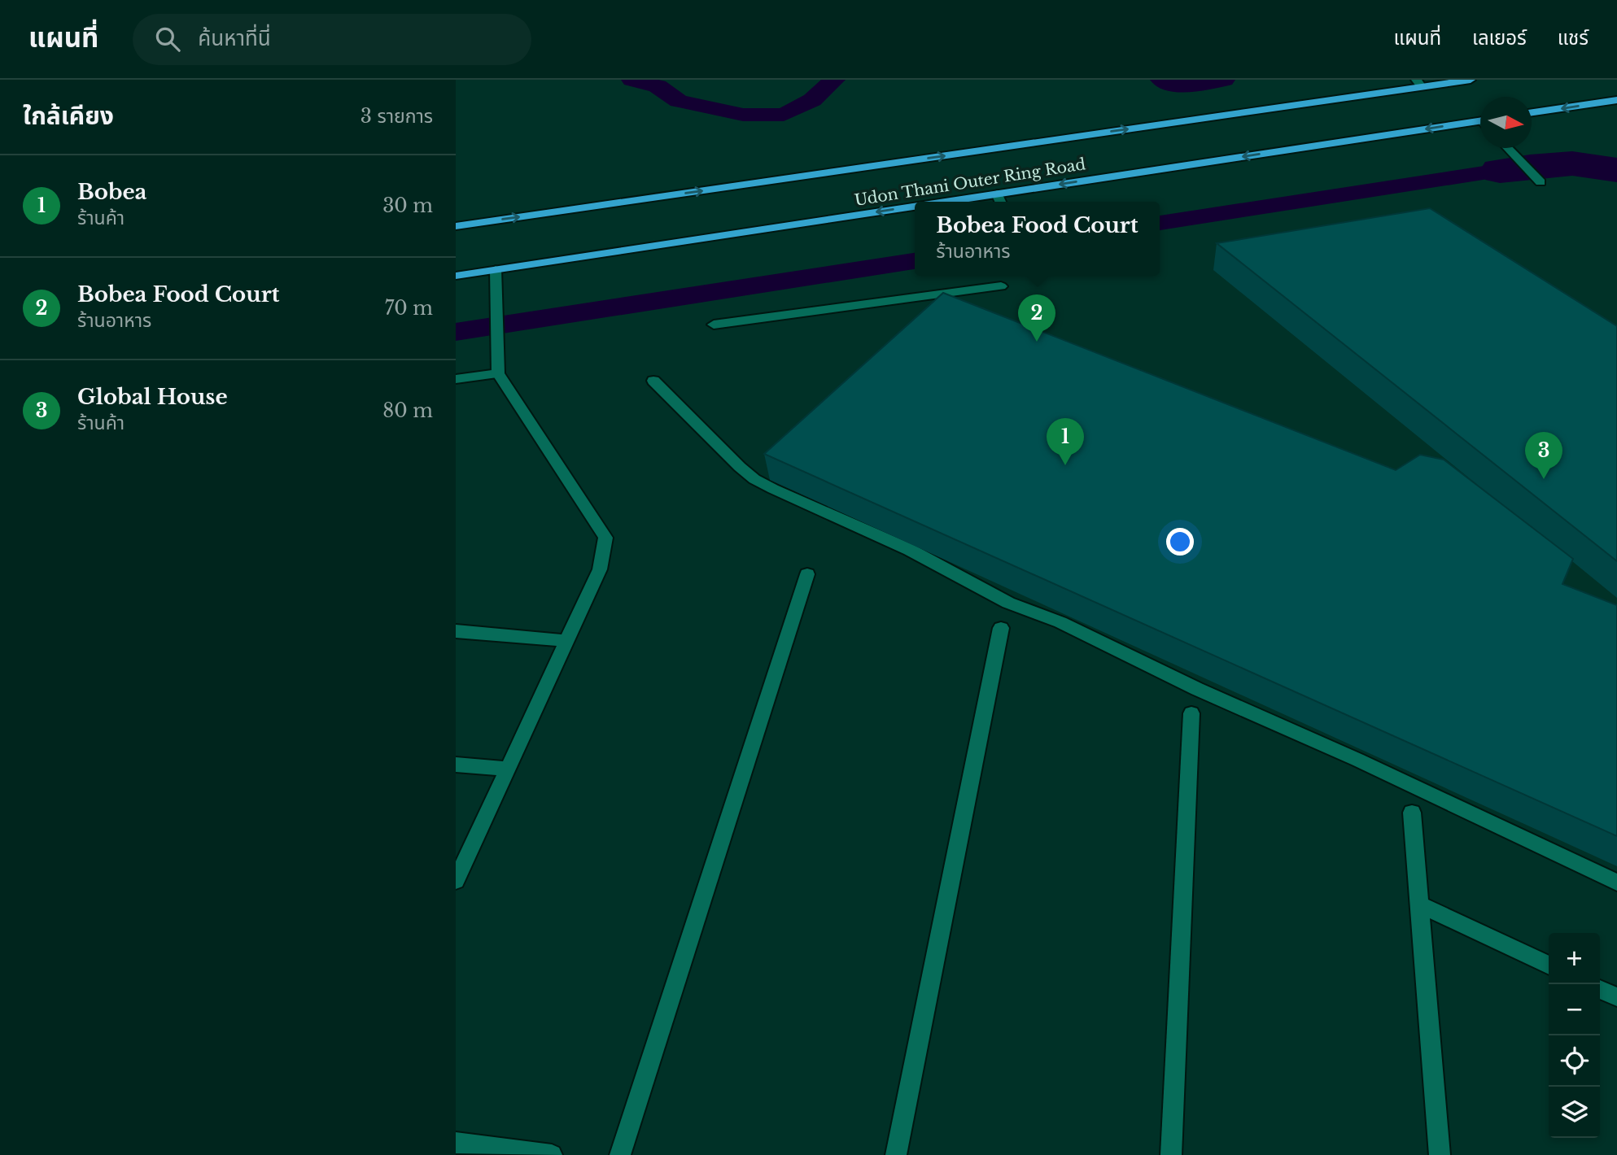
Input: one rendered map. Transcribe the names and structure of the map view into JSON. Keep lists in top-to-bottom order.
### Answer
{
  "streets": {
    "highway": ["Udon Thani Outer Ring Road"]
  },
  "north": "right",
  "page": {
    "header": "แผนที่",
    "search": "ค้นหาที่นี่",
    "nav": ["แผนที่", "เลเยอร์", "แชร์"],
    "heading": ["ใกล้เคียง", "3 รายการ"],
    "list": [
      {
        "mark": "1",
        "name": "Bobea",
        "note": "ร้านค้า",
        "value": "30 m"
      },
      {
        "mark": "2",
        "name": "Bobea Food Court",
        "note": "ร้านอาหาร",
        "value": "70 m"
      },
      {
        "mark": "3",
        "name": "Global House",
        "note": "ร้านค้า",
        "value": "80 m"
      }
    ],
    "popup": ["Bobea Food Court", "ร้านอาหาร"],
    "pins": ["2", "1", "3"],
    "map_buttons": ["+", "−"]
  }
}
